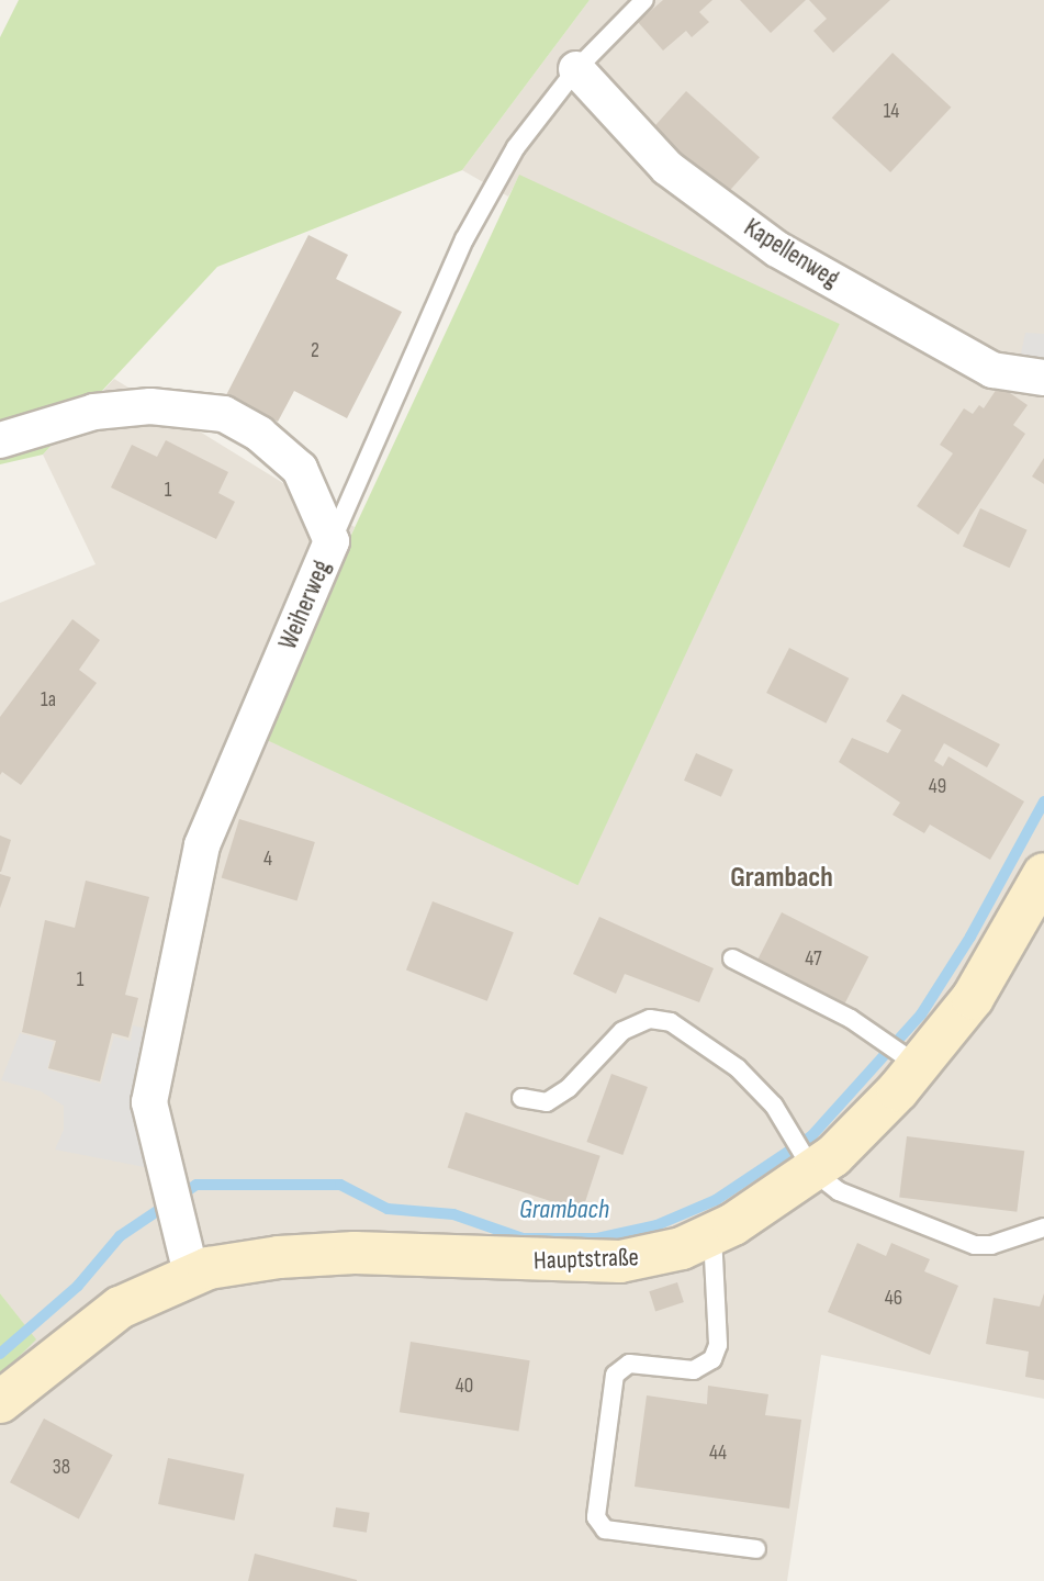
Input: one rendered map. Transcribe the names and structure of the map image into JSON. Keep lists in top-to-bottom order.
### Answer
{
  "streets": {
    "main road": ["Hauptstraße"],
    "street": ["Kapellenweg", "Weiherweg"]
  },
  "crossings": [
    ["Kapellenweg", "Weiherweg"],
    ["Weiherweg", "Hauptstraße"]
  ],
  "districts": ["Grambach"],
  "water": ["Grambach"],
  "house_numbers": [
    "14",
    "2",
    "1",
    "1a",
    "49",
    "4",
    "47",
    "1",
    "46",
    "40",
    "44",
    "38"
  ]
}
